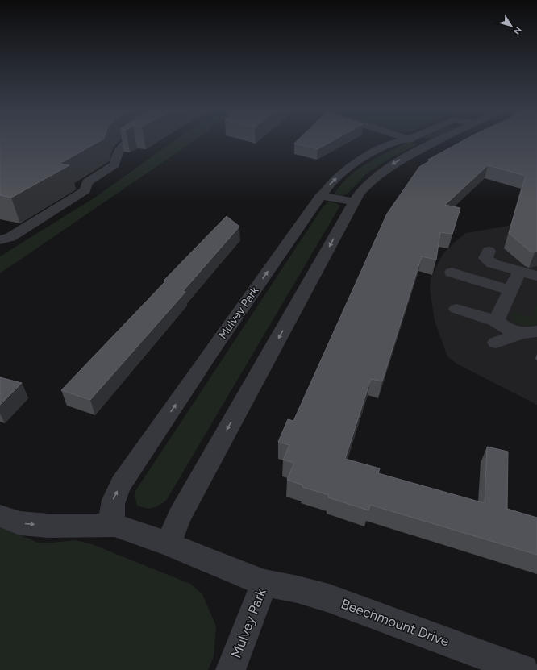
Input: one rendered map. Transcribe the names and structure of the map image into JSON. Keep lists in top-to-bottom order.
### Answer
{
  "streets": {
    "street": ["Mulvey Park", "Beechmount Drive"]
  },
  "crossings": [
    ["Mulvey Park", "Beechmount Drive"]
  ],
  "north": "bottom right"
}
